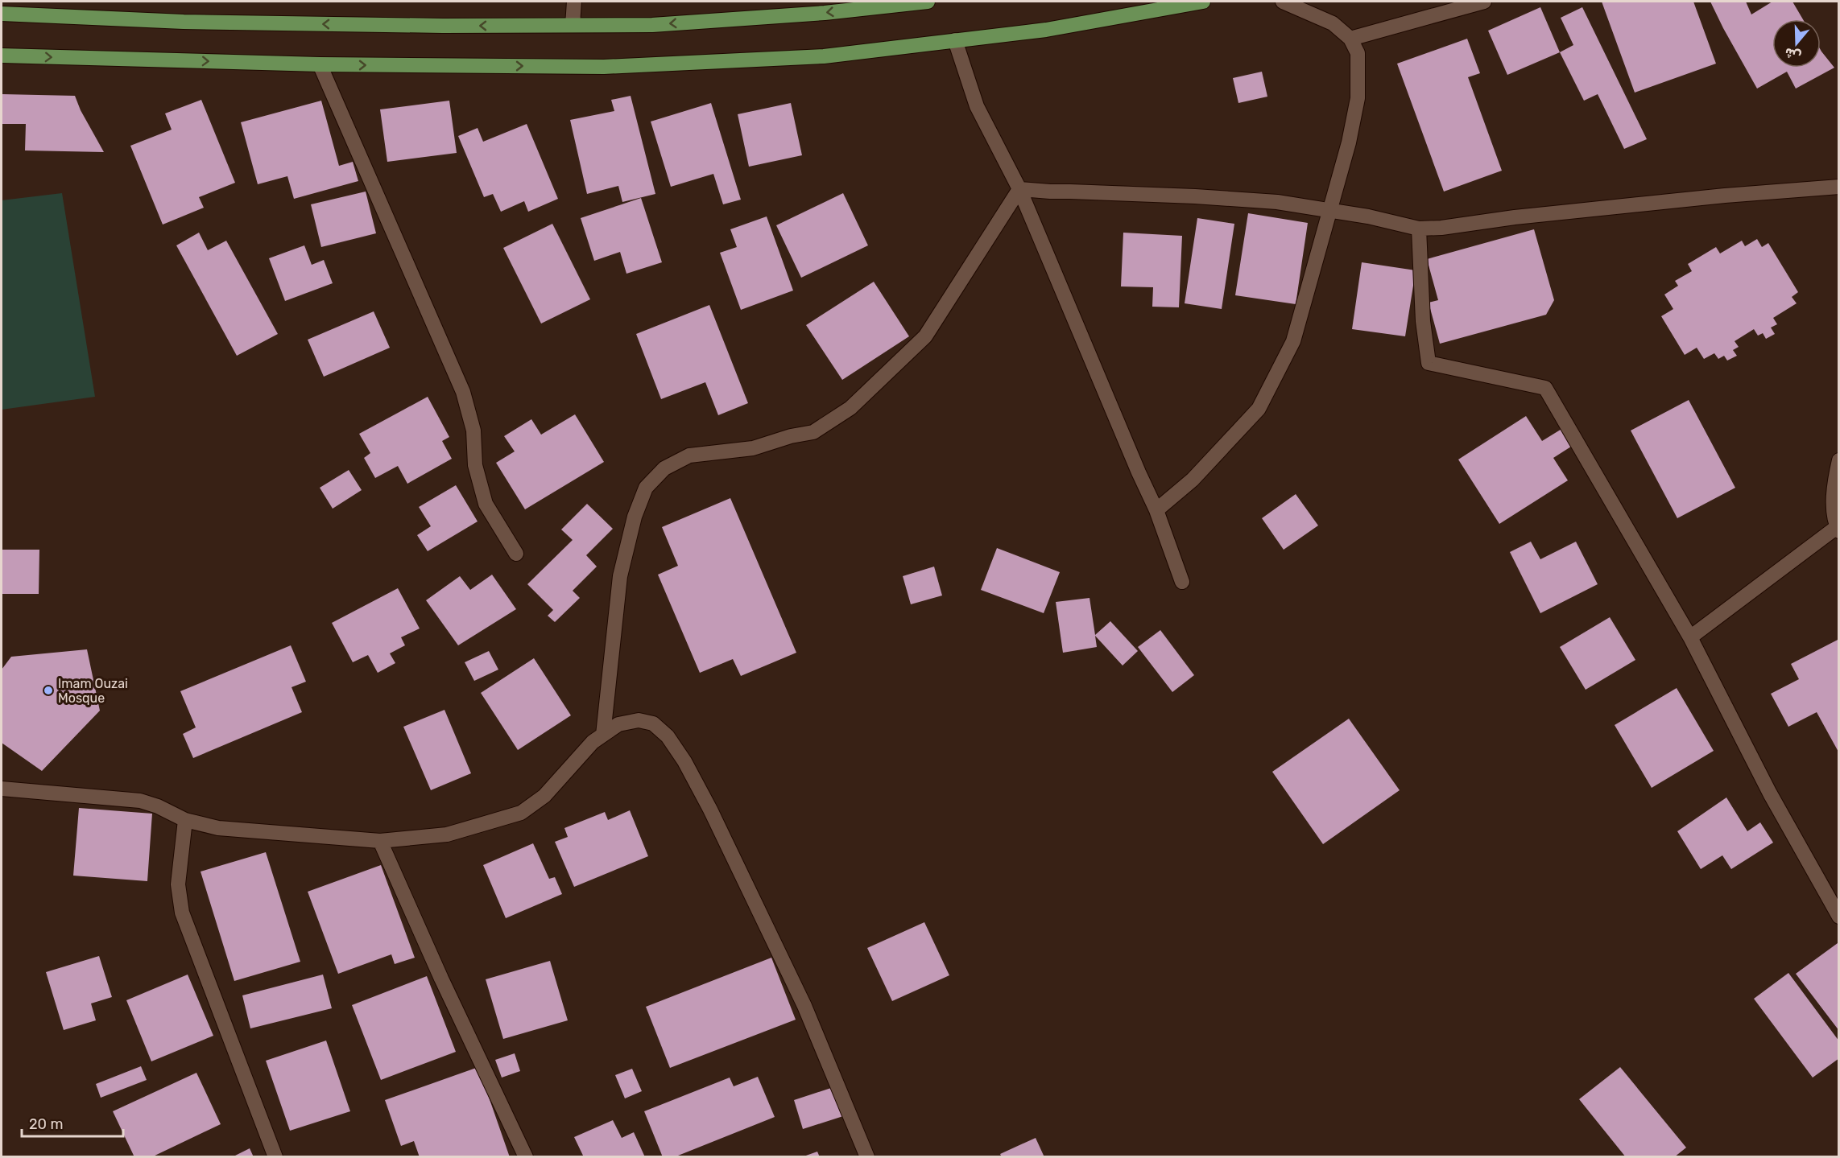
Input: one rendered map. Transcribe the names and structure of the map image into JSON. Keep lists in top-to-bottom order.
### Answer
{
  "places": ["Imam Ouzai Mosque"],
  "scale_bar": "20 m",
  "north": "bottom"
}
